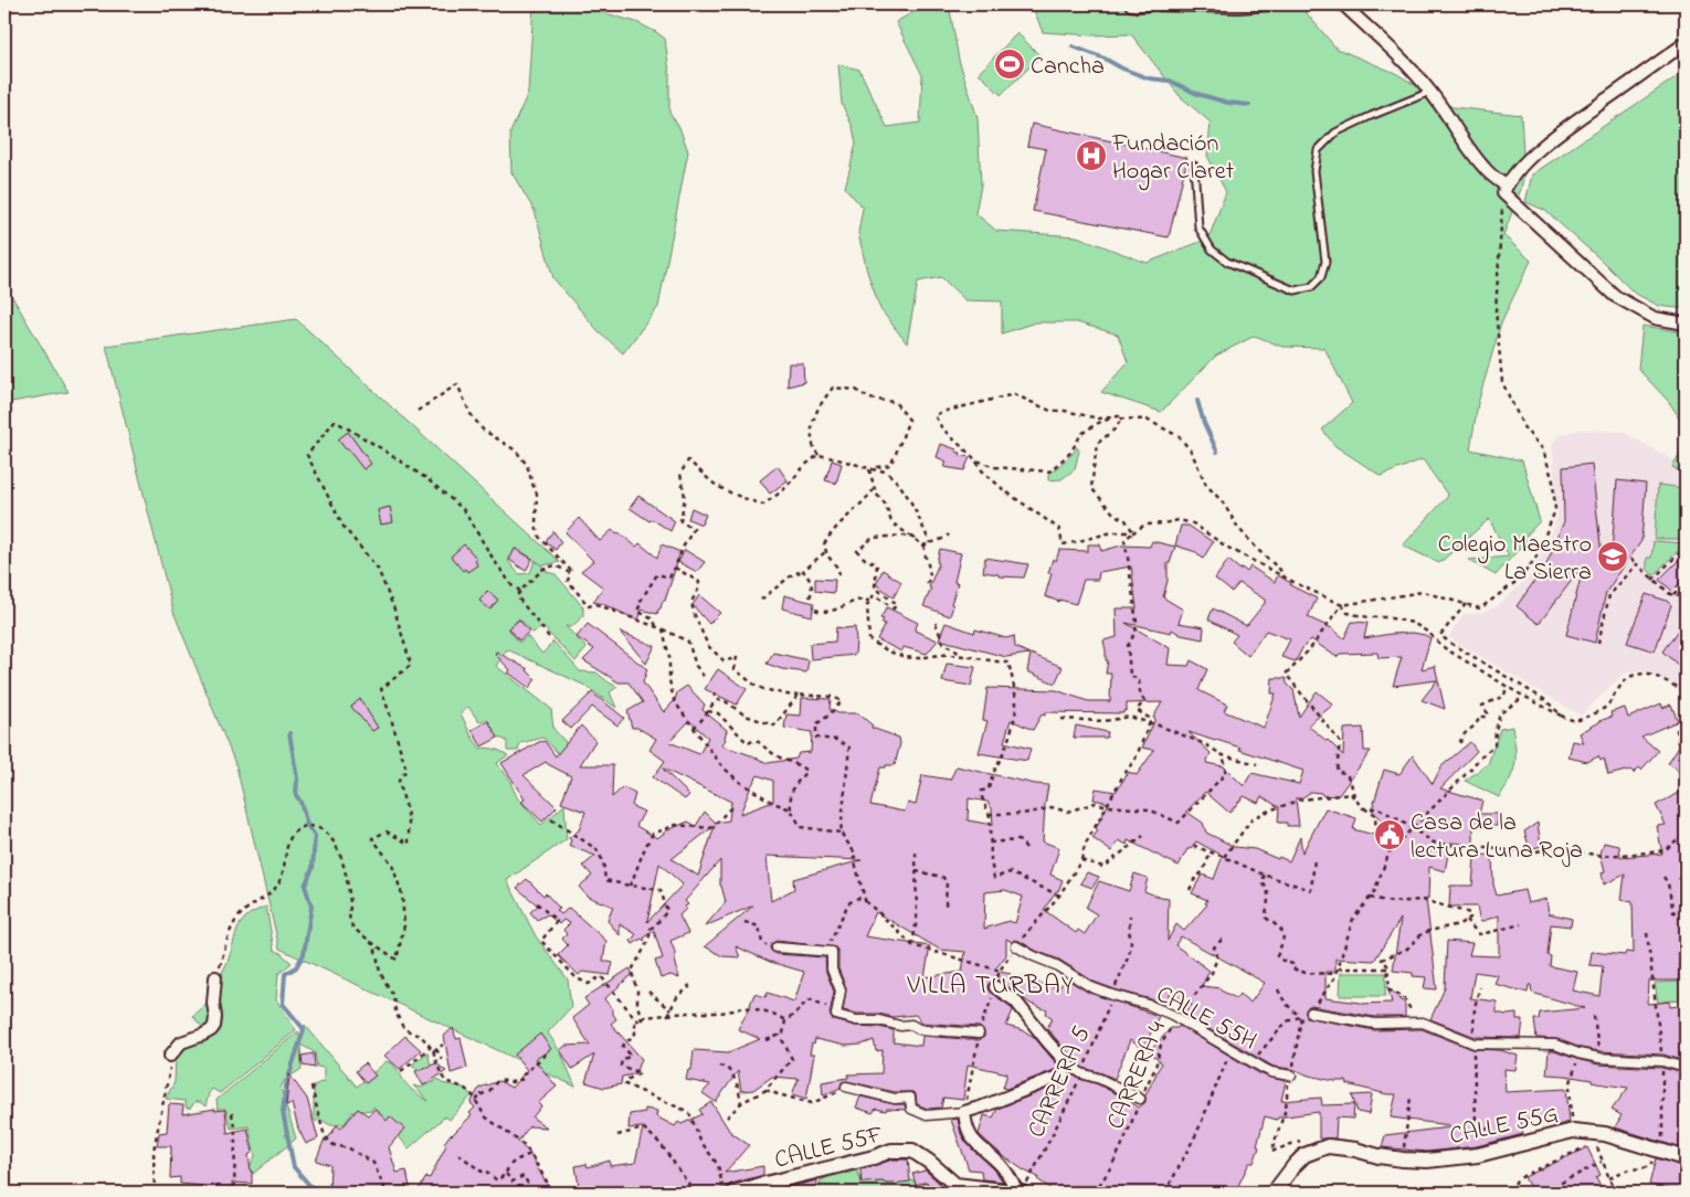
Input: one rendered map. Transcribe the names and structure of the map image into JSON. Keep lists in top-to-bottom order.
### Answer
{
  "streets": {
    "street": ["CALLE 55H", "CALLE 55G", "CALLE 55F"],
    "path": ["CARRERA 4", "CARRERA 5"]
  },
  "crossings": [
    ["CALLE 55H", "CARRERA 4"],
    ["CALLE 55H", "CARRERA 5"],
    ["CARRERA 5", "CALLE 55F"]
  ],
  "districts": ["VILLA TURBAY"],
  "places": {
    "sports": ["Cancha"],
    "hospital": ["Fundación Hogar Claret"],
    "school or university": ["Colegio Maestro La Sierra"],
    "public building": ["Casa de la lectura Luna Roja"]
  }
}
